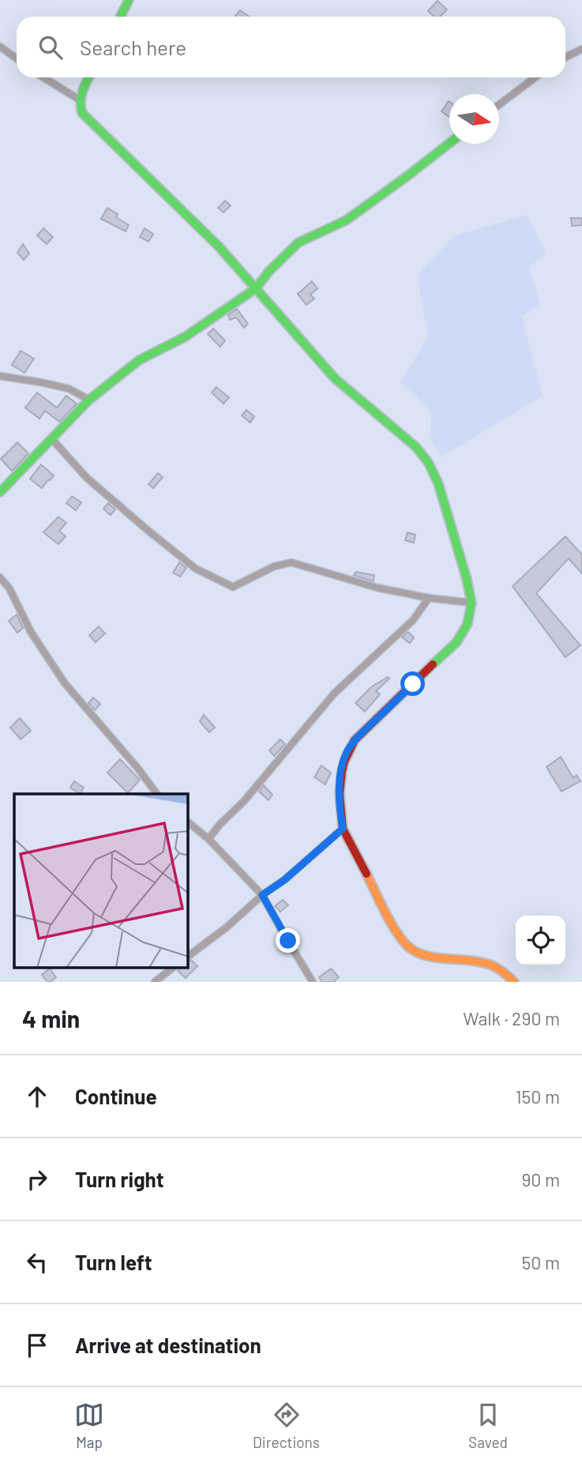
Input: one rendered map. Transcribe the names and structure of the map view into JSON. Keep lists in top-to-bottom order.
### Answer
{
  "north": "right",
  "page": {
    "search": "Search here",
    "heading": ["4 min", "Walk · 290 m"],
    "list": [
      ["Continue", "150 m"],
      ["Turn right", "90 m"],
      ["Turn left", "50 m"],
      "Arrive at destination"
    ],
    "nav": ["Map", "Directions", "Saved"]
  }
}
